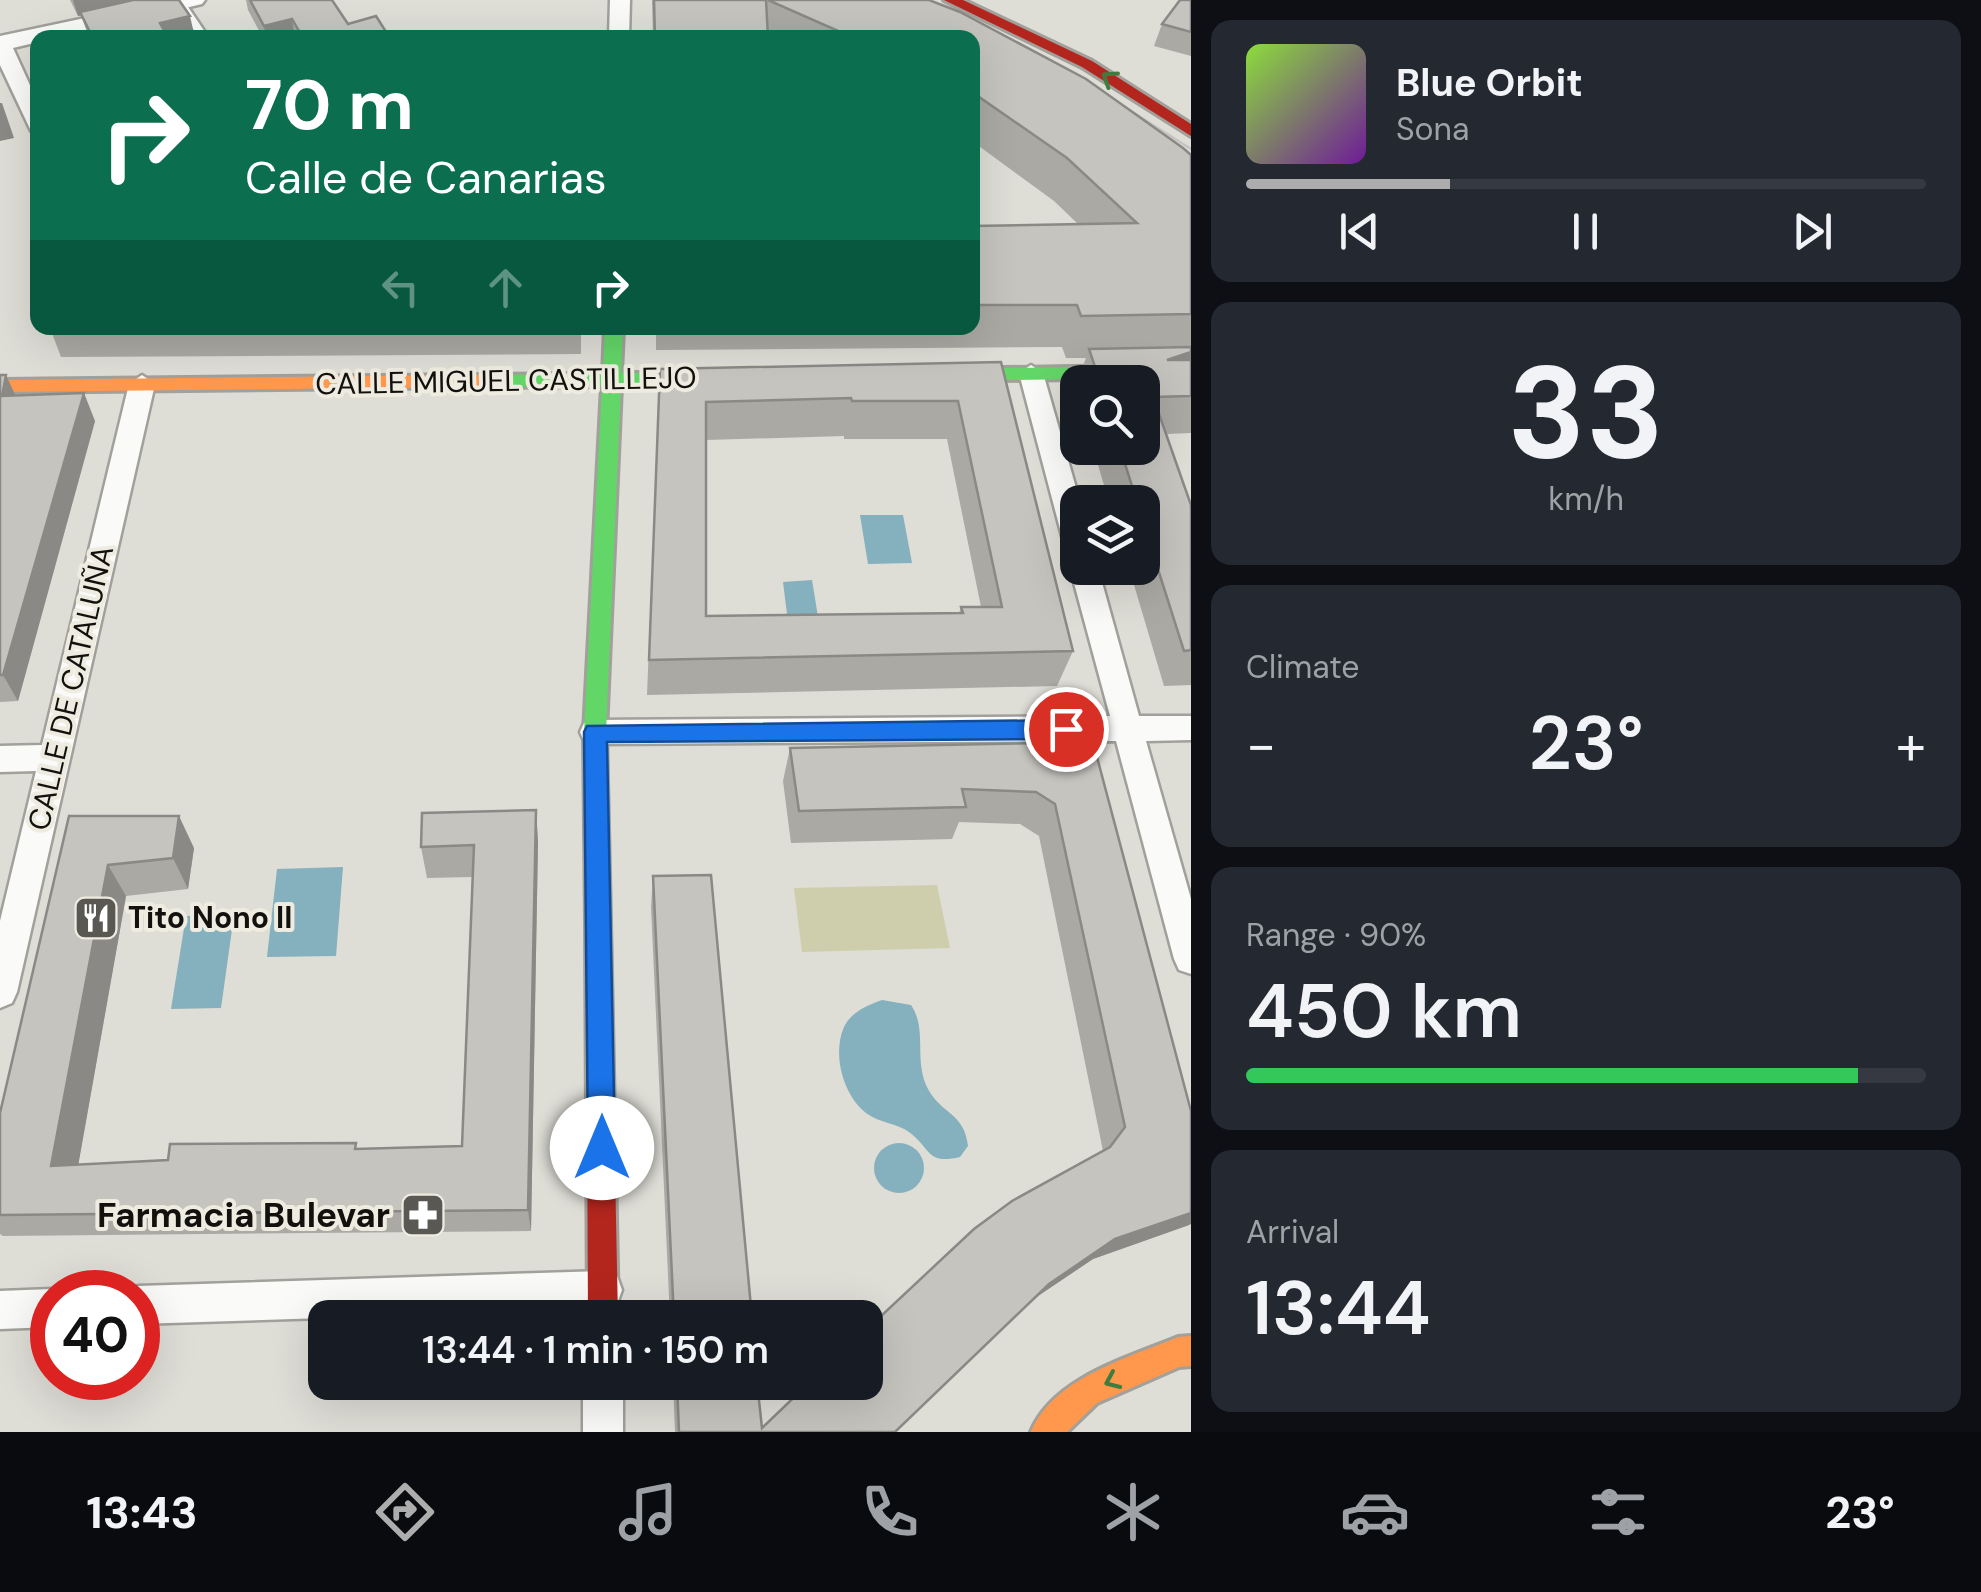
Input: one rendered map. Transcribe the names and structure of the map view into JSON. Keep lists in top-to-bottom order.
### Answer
{
  "streets": {
    "main road": ["CALLE MIGUEL CASTILLEJO"],
    "street": ["CALLE DE CATALUÑA"]
  },
  "crossings": [
    ["CALLE MIGUEL CASTILLEJO", "CALLE DE CATALUÑA"]
  ],
  "places": {
    "restaurant": ["Tito Nono II"],
    "pharmacy": ["Farmacia Bulevar"]
  },
  "page": {
    "turn": ["70 m", "Calle de Canarias"],
    "song": ["Blue Orbit", "Sona"],
    "tile": [
      ["33", "km/h"],
      "Climate",
      ["Range · 90%", "450 km"],
      ["Arrival", "13:44"]
    ],
    "heat": ["−", "23°", "+"],
    "limit": "40",
    "trip": "13:44 · 1 min · 150 m",
    "tabs": ["13:43", "23°"]
  }
}
